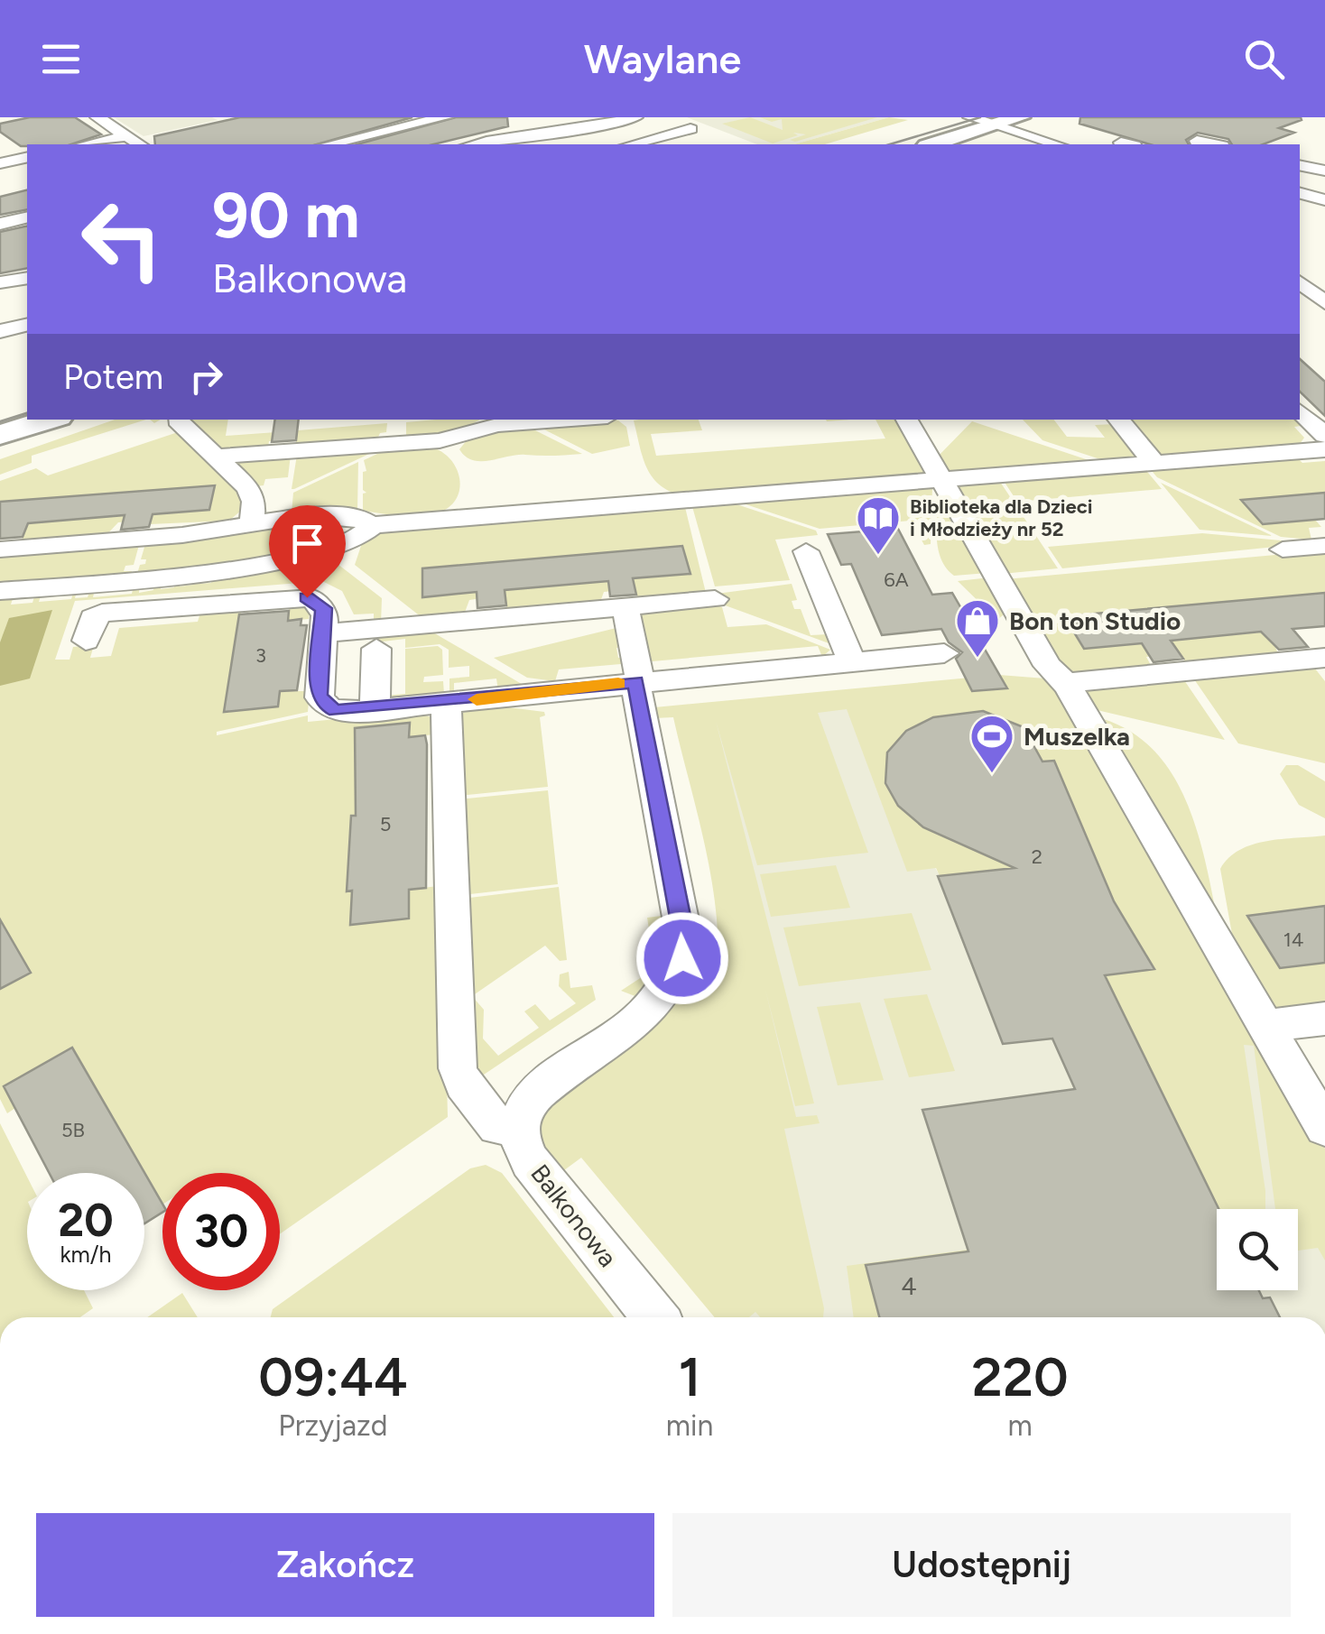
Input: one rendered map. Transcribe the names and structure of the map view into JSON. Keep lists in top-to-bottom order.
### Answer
{
  "streets": {
    "street": ["Balkonowa"]
  },
  "places": {
    "library": ["Biblioteka dla Dzieci i Młodzieży nr 52"],
    "shop": ["Bon ton Studio"],
    "sports": ["Muszelka"]
  },
  "house_numbers": [
    "6A",
    "3",
    "5",
    "2",
    "14",
    "5B",
    "4"
  ],
  "page": {
    "header": "Waylane",
    "turn": ["90 m", "Balkonowa"],
    "then": "Potem",
    "speed": "20 km/h",
    "limit": "30",
    "eta": [
      "09:44",
      "Przyjazd",
      "1",
      "min",
      "220",
      "m"
    ],
    "buttons": ["Zakończ", "Udostępnij"]
  }
}
